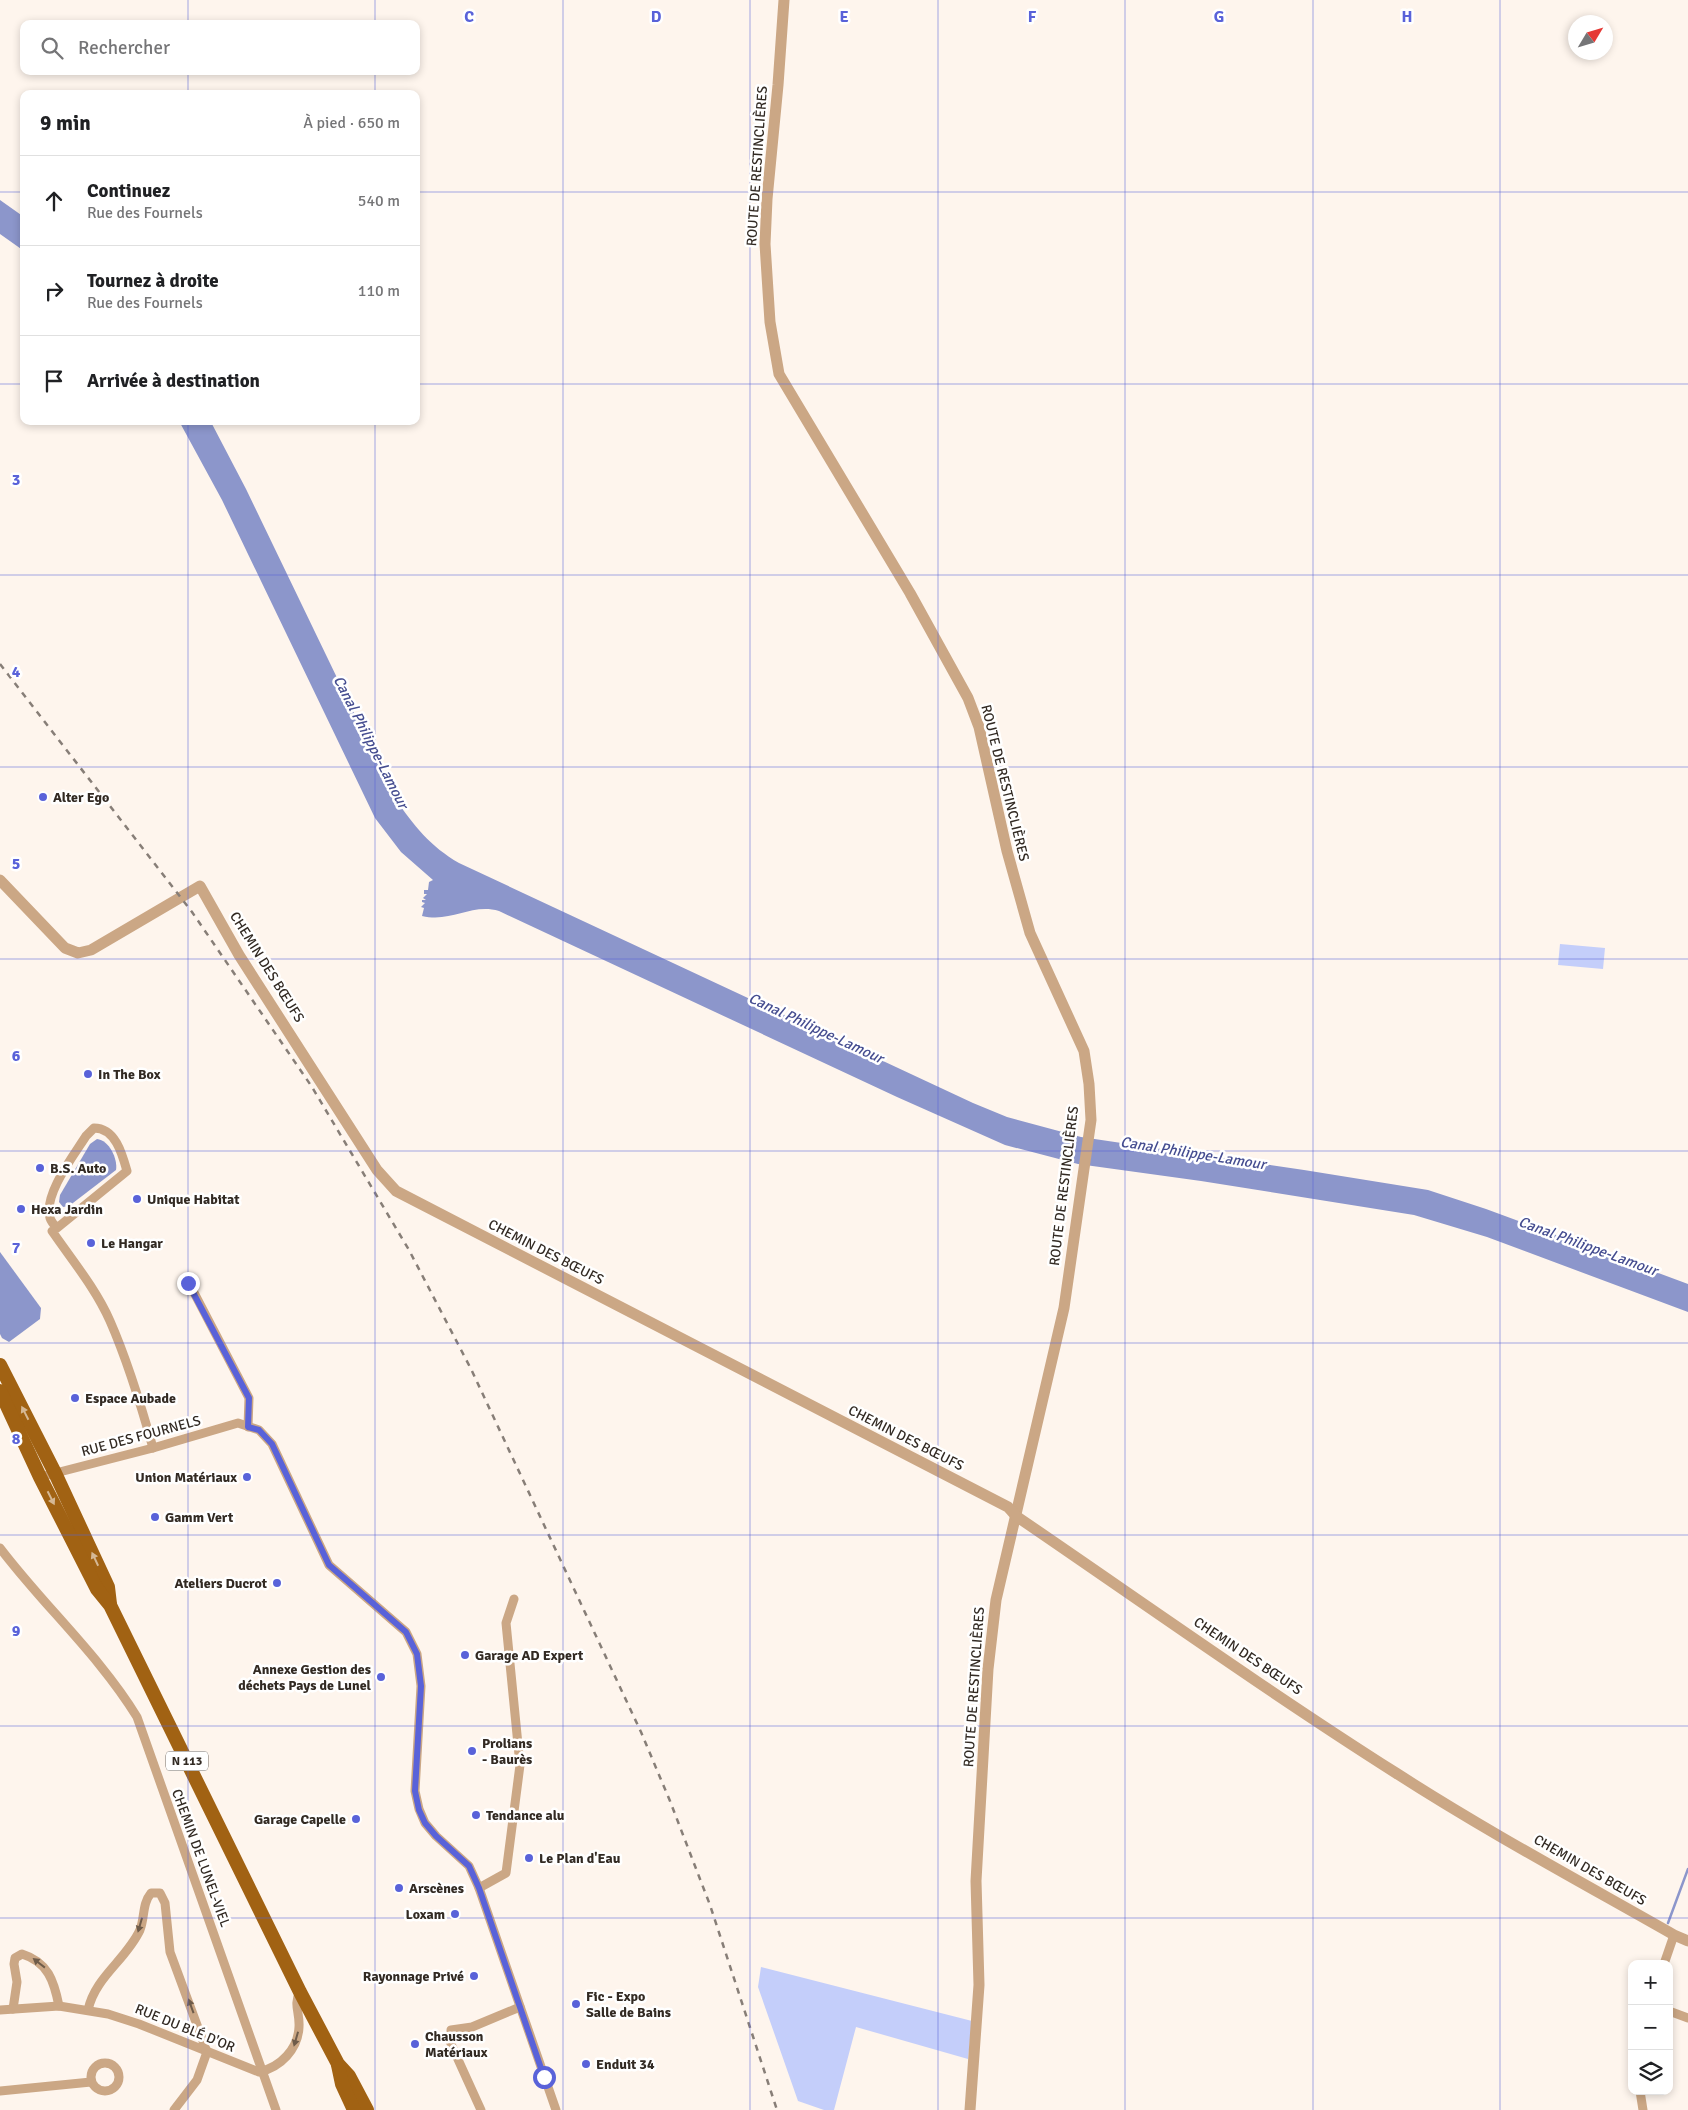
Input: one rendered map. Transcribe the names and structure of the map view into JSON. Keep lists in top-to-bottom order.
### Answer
{
  "streets": {
    "main road": ["N 113"],
    "street": [
      "ROUTE DE RESTINCLIÈRES",
      "CHEMIN DES BŒUFS",
      "RUE DES FOURNELS",
      "CHEMIN DE LUNEL-VIEL",
      "RUE DU BLÉ D'OR"
    ]
  },
  "crossings": [
    ["ROUTE DE RESTINCLIÈRES", "CHEMIN DES BŒUFS"],
    ["RUE DES FOURNELS", "N 113"],
    ["CHEMIN DE LUNEL-VIEL", "RUE DU BLÉ D'OR"]
  ],
  "water": ["Canal Philippe-Lamour"],
  "places": [
    "Alter Ego",
    "In The Box",
    "B.S. Auto",
    "Unique Habitat",
    "Hexa Jardin",
    "Le Hangar",
    "Espace Aubade",
    "Union Matériaux",
    "Gamm Vert",
    "Ateliers Ducrot",
    "Garage AD Expert",
    "Annexe Gestion des déchets Pays de Lunel",
    "Prolians - Baurès",
    "Tendance alu",
    "Garage Capelle",
    "Le Plan d'Eau",
    "Arscènes",
    "Loxam",
    "Rayonnage Privé",
    "Fic - Expo Salle de Bains",
    "Chausson Matériaux",
    "Enduit 34"
  ],
  "north": "top right",
  "page": {
    "search": "Rechercher",
    "heading": ["9 min", "À pied · 650 m"],
    "list": [
      ["Continuez", "Rue des Fournels", "540 m"],
      ["Tournez à droite", "Rue des Fournels", "110 m"],
      "Arrivée à destination"
    ],
    "map_buttons": ["+", "−"]
  },
  "grid": {
    "columns": [
      "C",
      "D",
      "E",
      "F",
      "G",
      "H"
    ],
    "rows": [
      "3",
      "4",
      "5",
      "6",
      "7",
      "8",
      "9"
    ]
  }
}
